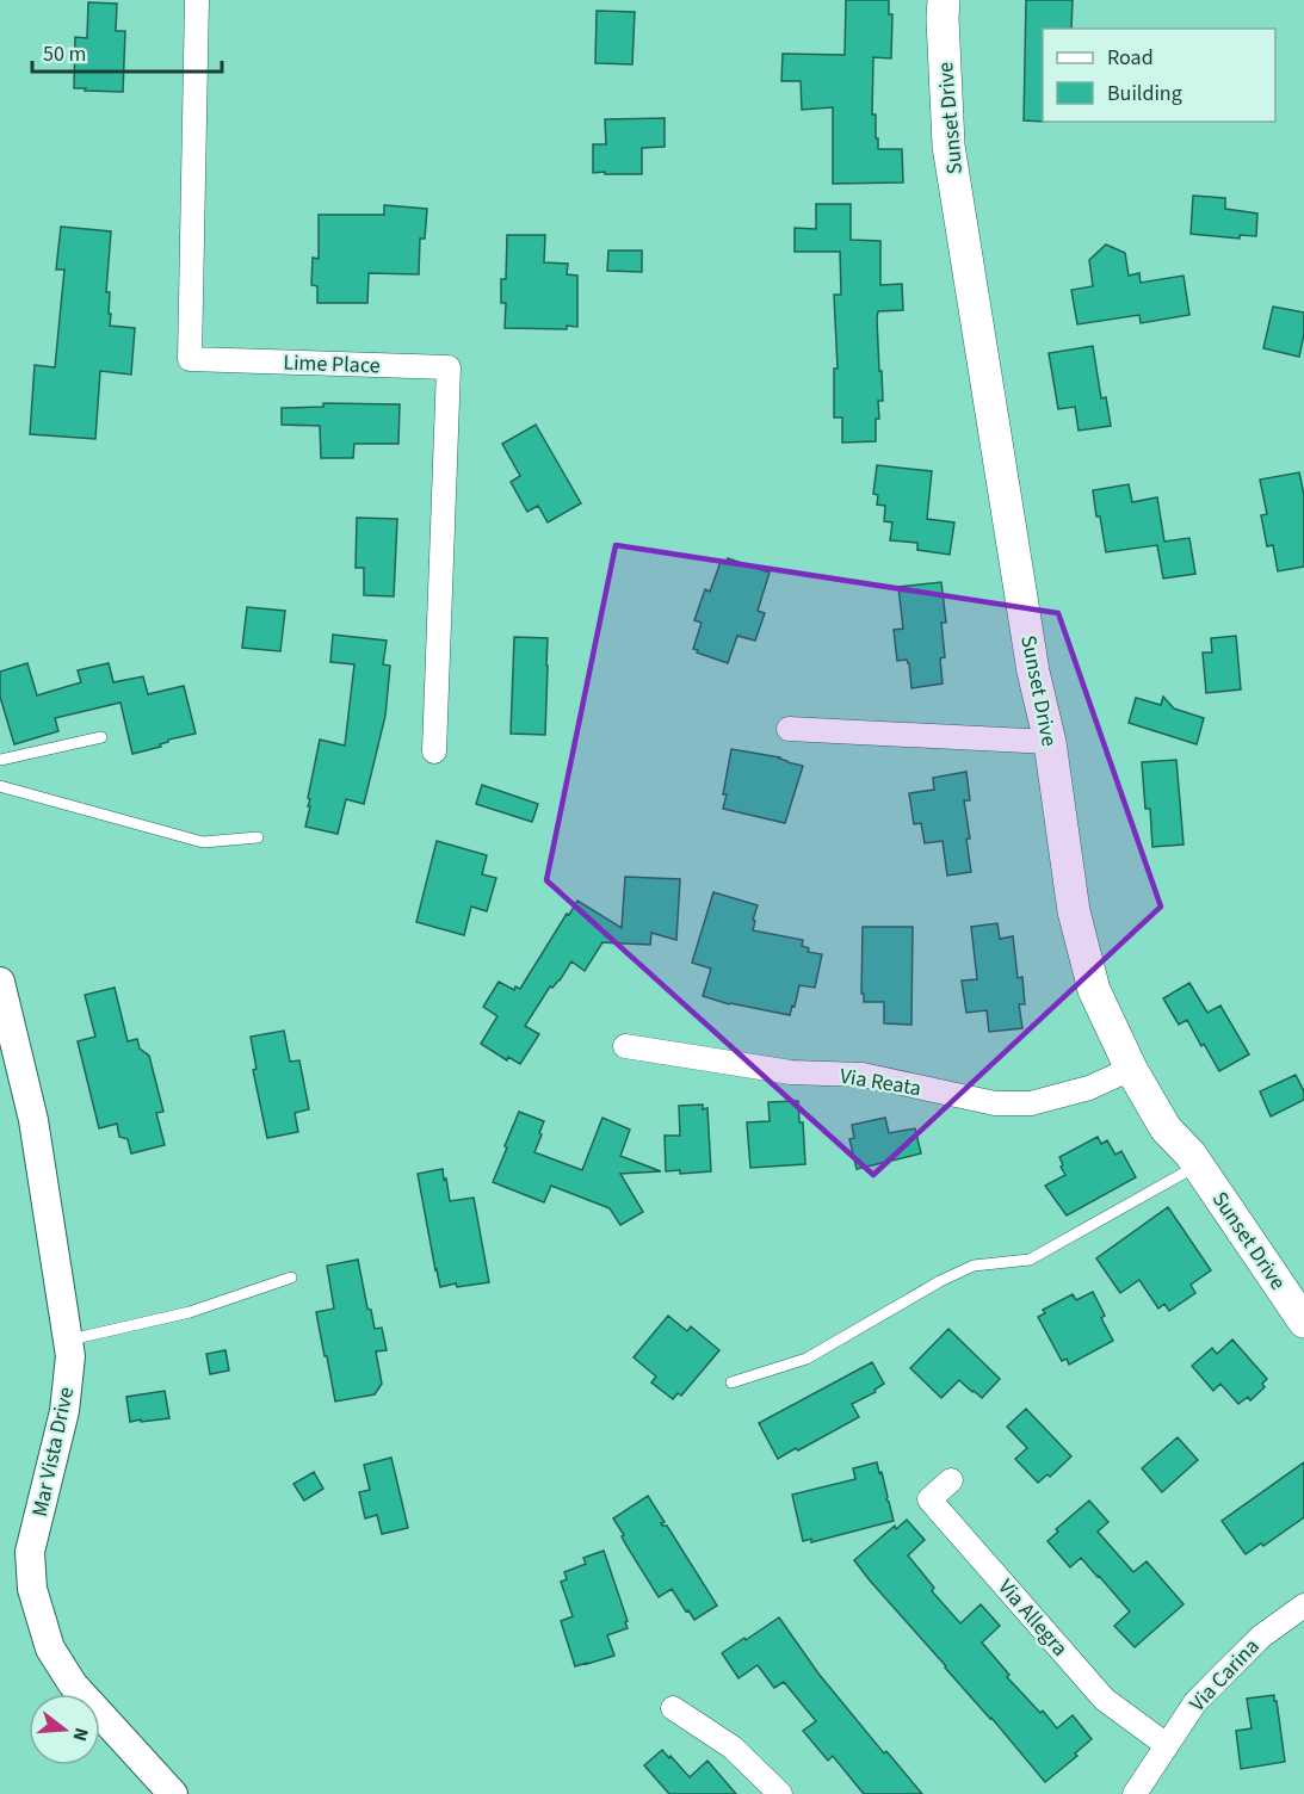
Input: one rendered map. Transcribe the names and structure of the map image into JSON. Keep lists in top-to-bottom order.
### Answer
{
  "streets": {
    "main road": ["Sunset Drive"],
    "street": [
      "Lime Place",
      "Via Reata",
      "Mar Vista Drive",
      "Via Allegra",
      "Via Carina"
    ]
  },
  "crossings": [
    ["Sunset Drive", "Via Reata"],
    ["Via Allegra", "Via Carina"]
  ],
  "legend": ["Road", "Building"],
  "scale_bar": "50 m",
  "north": "right"
}
